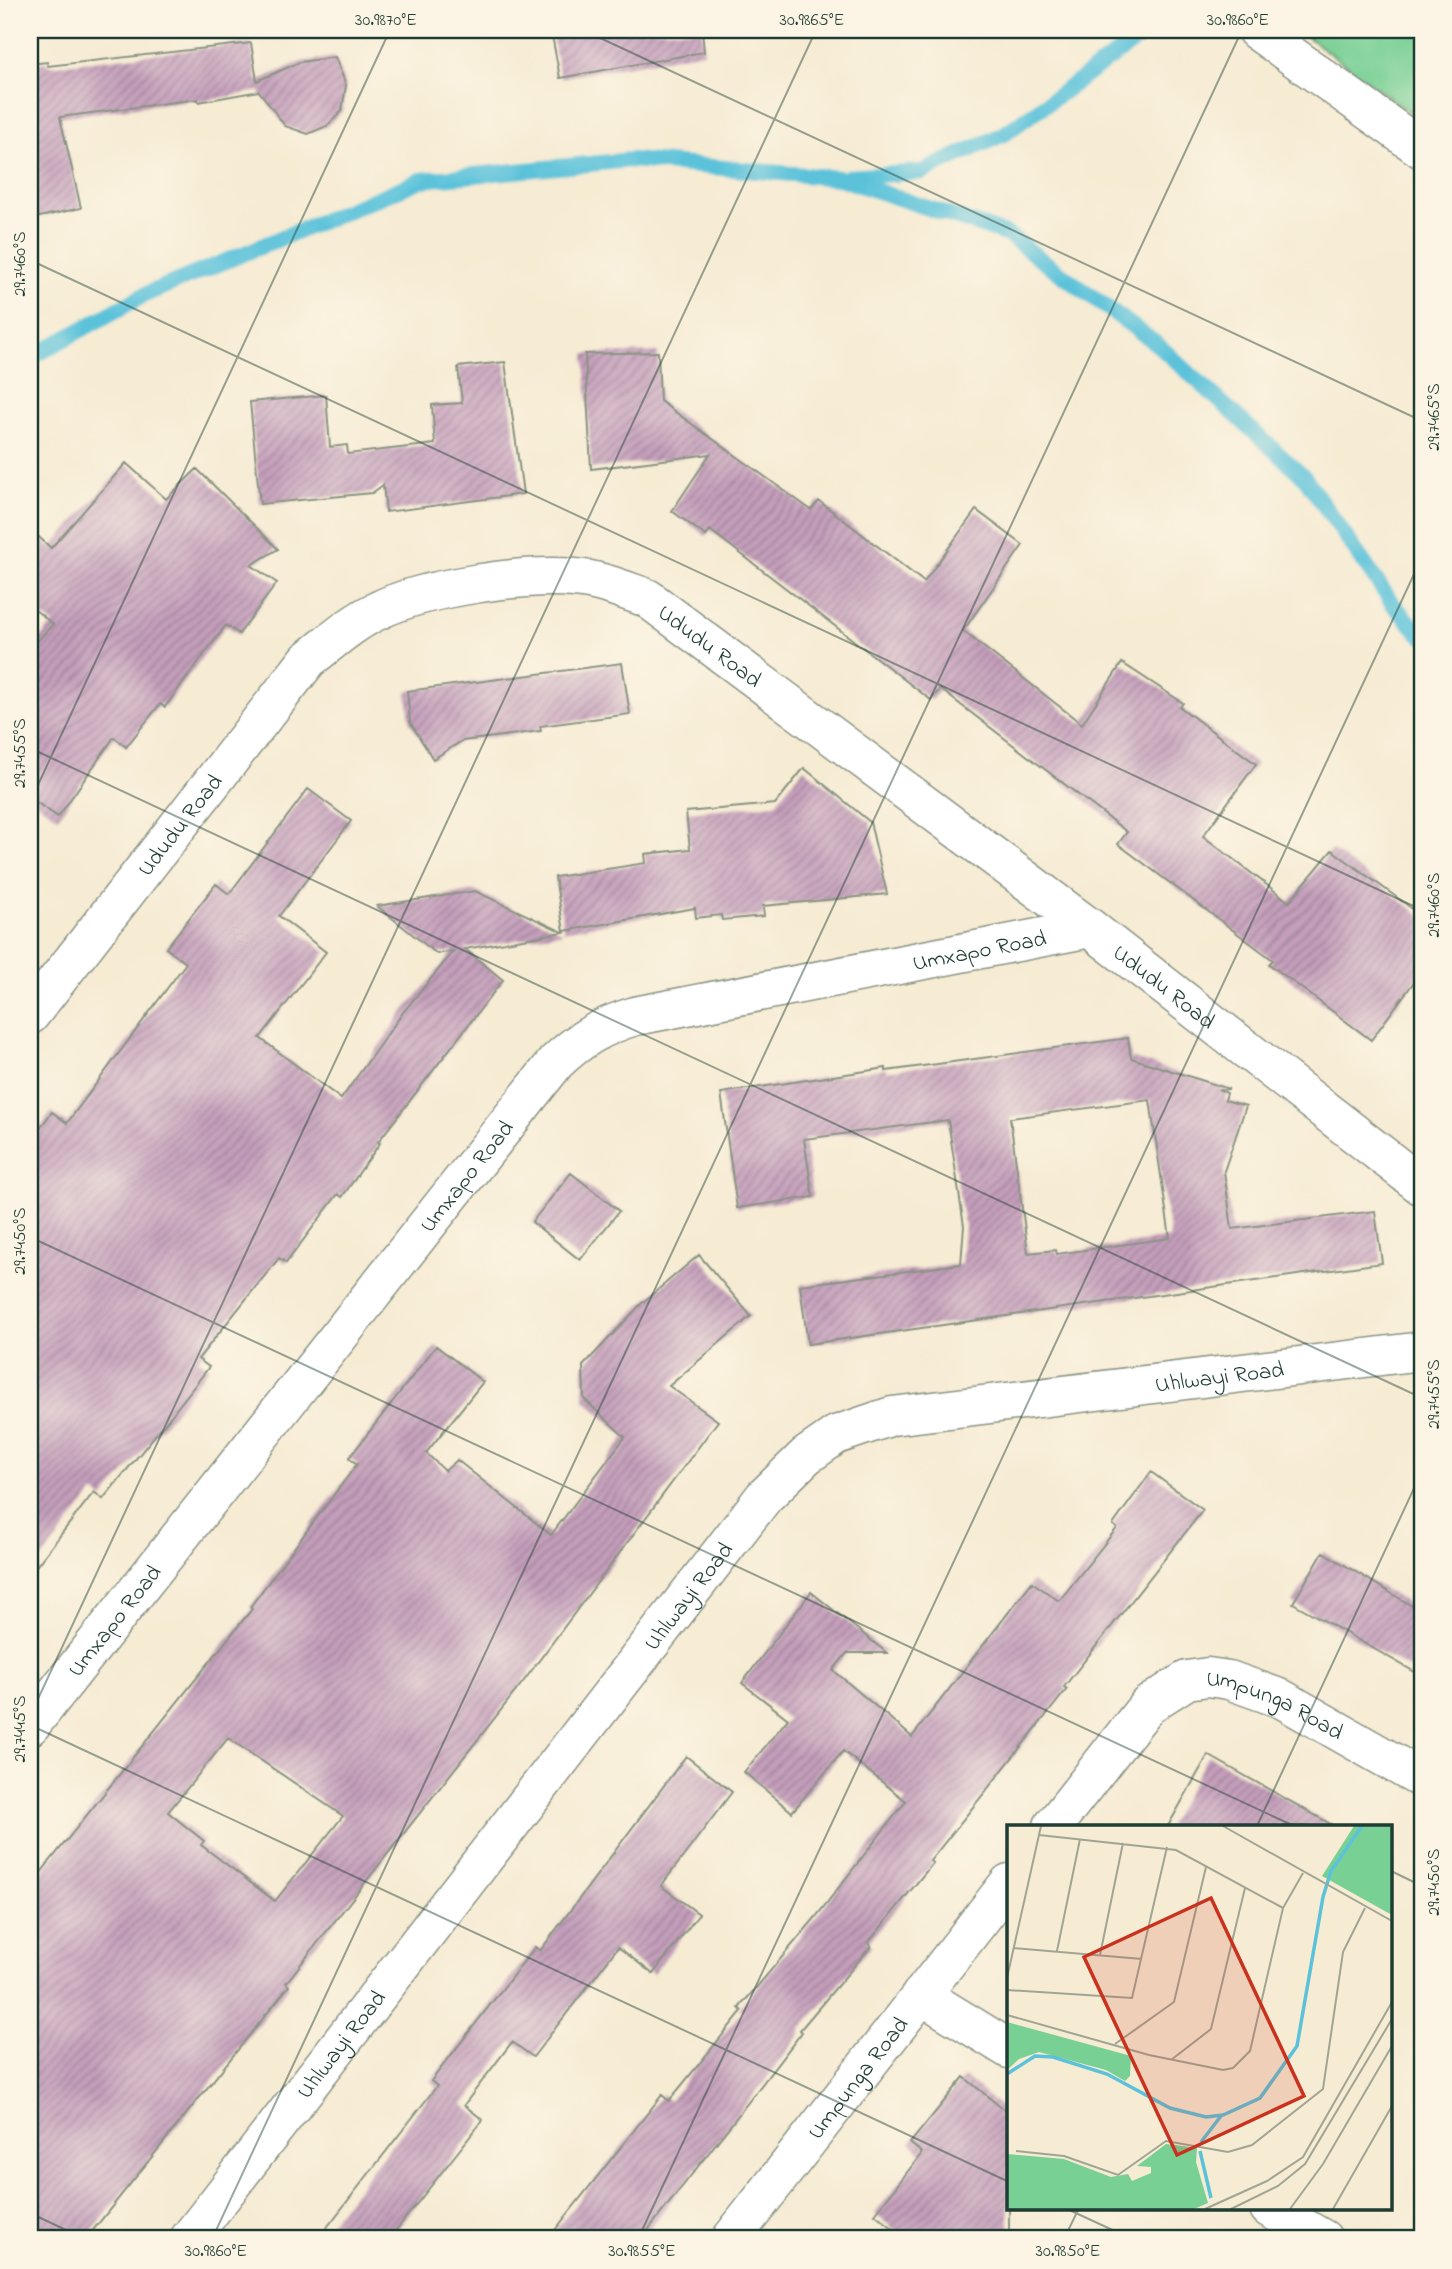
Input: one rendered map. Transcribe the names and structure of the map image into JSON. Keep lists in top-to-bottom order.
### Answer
{
  "streets": {
    "street": [
      "Ududu Road",
      "Umxapo Road",
      "Uhlwayi Road",
      "Umpunga Road"
    ]
  },
  "crossings": [
    ["Ududu Road", "Umxapo Road"]
  ],
  "coordinates": [
    "30.9870°E",
    "30.9865°E",
    "30.9860°E",
    "29.7460°S",
    "29.7465°S",
    "29.7455°S",
    "29.7450°S",
    "29.7445°S",
    "30.9855°E",
    "30.9850°E"
  ]
}
